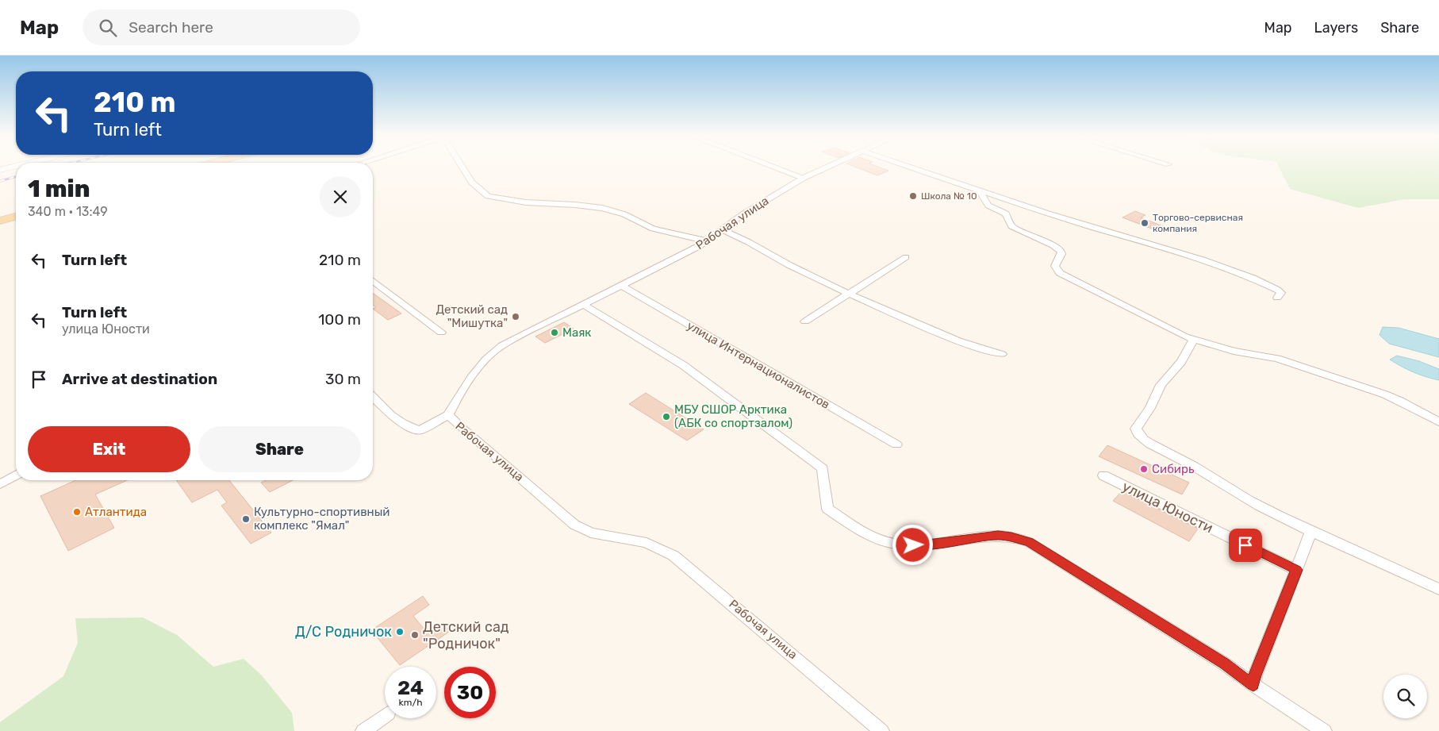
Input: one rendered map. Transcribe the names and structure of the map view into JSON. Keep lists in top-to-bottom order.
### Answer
{
  "streets": {
    "street": ["Рабочая улица", "улица Интернационалистов", "улица Юности"]
  },
  "crossings": [
    ["Рабочая улица", "улица Интернационалистов"]
  ],
  "places": [
    "Школа № 10",
    "Торгово-сервисная компания",
    "Детский сад \"Мишутка\"",
    "Маяк",
    "МБУ СШОР Арктика (АБК со спортзалом)",
    "Сибирь",
    "Атлантида",
    "Культурно-спортивный комплекс \"Ямал\"",
    "Д/С Родничок",
    "Детский сад \"Родничок\""
  ],
  "page": {
    "header": "Map",
    "search": "Search here",
    "nav": ["Map", "Layers", "Share"],
    "turn": ["210 m", "Turn left"],
    "heading": ["1 min", "340 m · 13:49"],
    "list": [
      {
        "name": "Turn left",
        "value": "210 m"
      },
      {
        "name": "Turn left",
        "note": "улица Юности",
        "value": "100 m"
      },
      {
        "name": "Arrive at destination",
        "value": "30 m"
      }
    ],
    "buttons": ["Exit", "Share"],
    "speed": "24 km/h",
    "limit": "30"
  }
}
